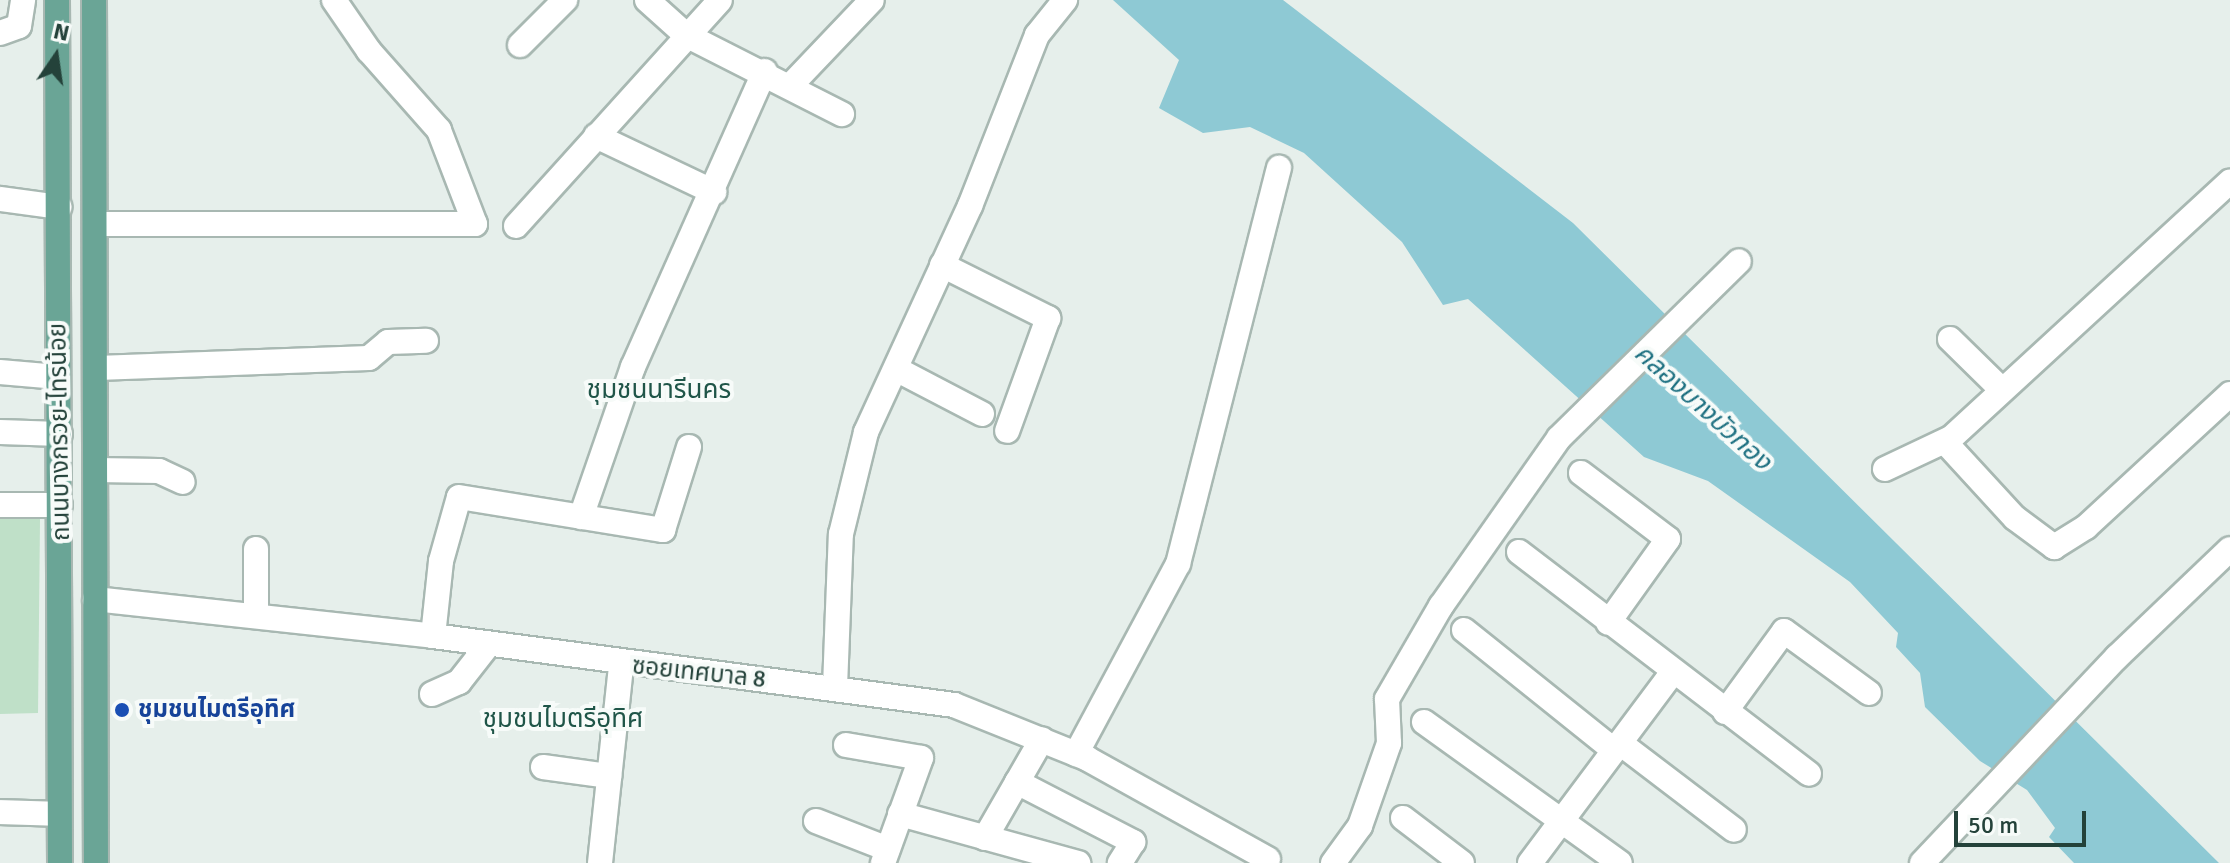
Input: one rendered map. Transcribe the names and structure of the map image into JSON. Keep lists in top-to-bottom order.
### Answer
{
  "streets": {
    "main road": ["ถนนบางกรวย-ไทรน้อย"],
    "street": ["ซอยเทศบาล 8"]
  },
  "crossings": [
    ["ถนนบางกรวย-ไทรน้อย", "ซอยเทศบาล 8"]
  ],
  "districts": ["ชุมชนนารีนคร", "ชุมชนไมตรีอุทิศ"],
  "water": ["คลองบางบัวทอง"],
  "places": ["ชุมชนไมตรีอุทิศ"],
  "scale_bar": "50 m",
  "north": "top"
}
